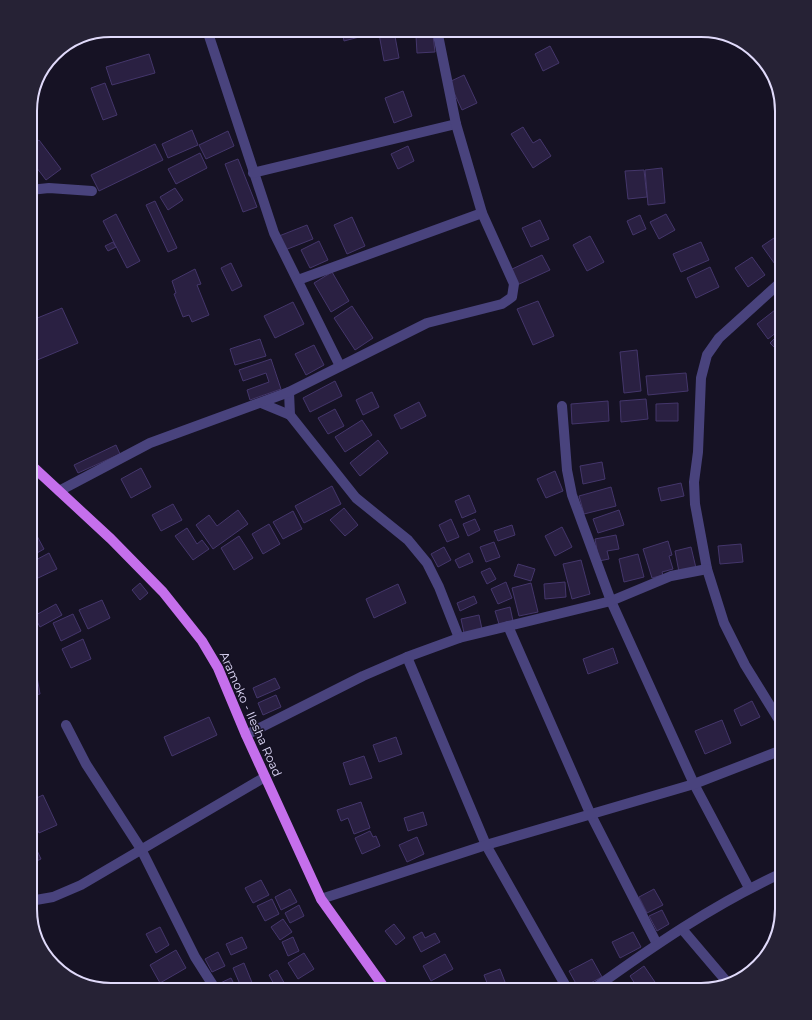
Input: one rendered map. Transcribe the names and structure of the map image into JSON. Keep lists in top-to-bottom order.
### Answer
{
  "streets": {
    "main road": ["Aramoko - Ilesha Road"]
  }
}
